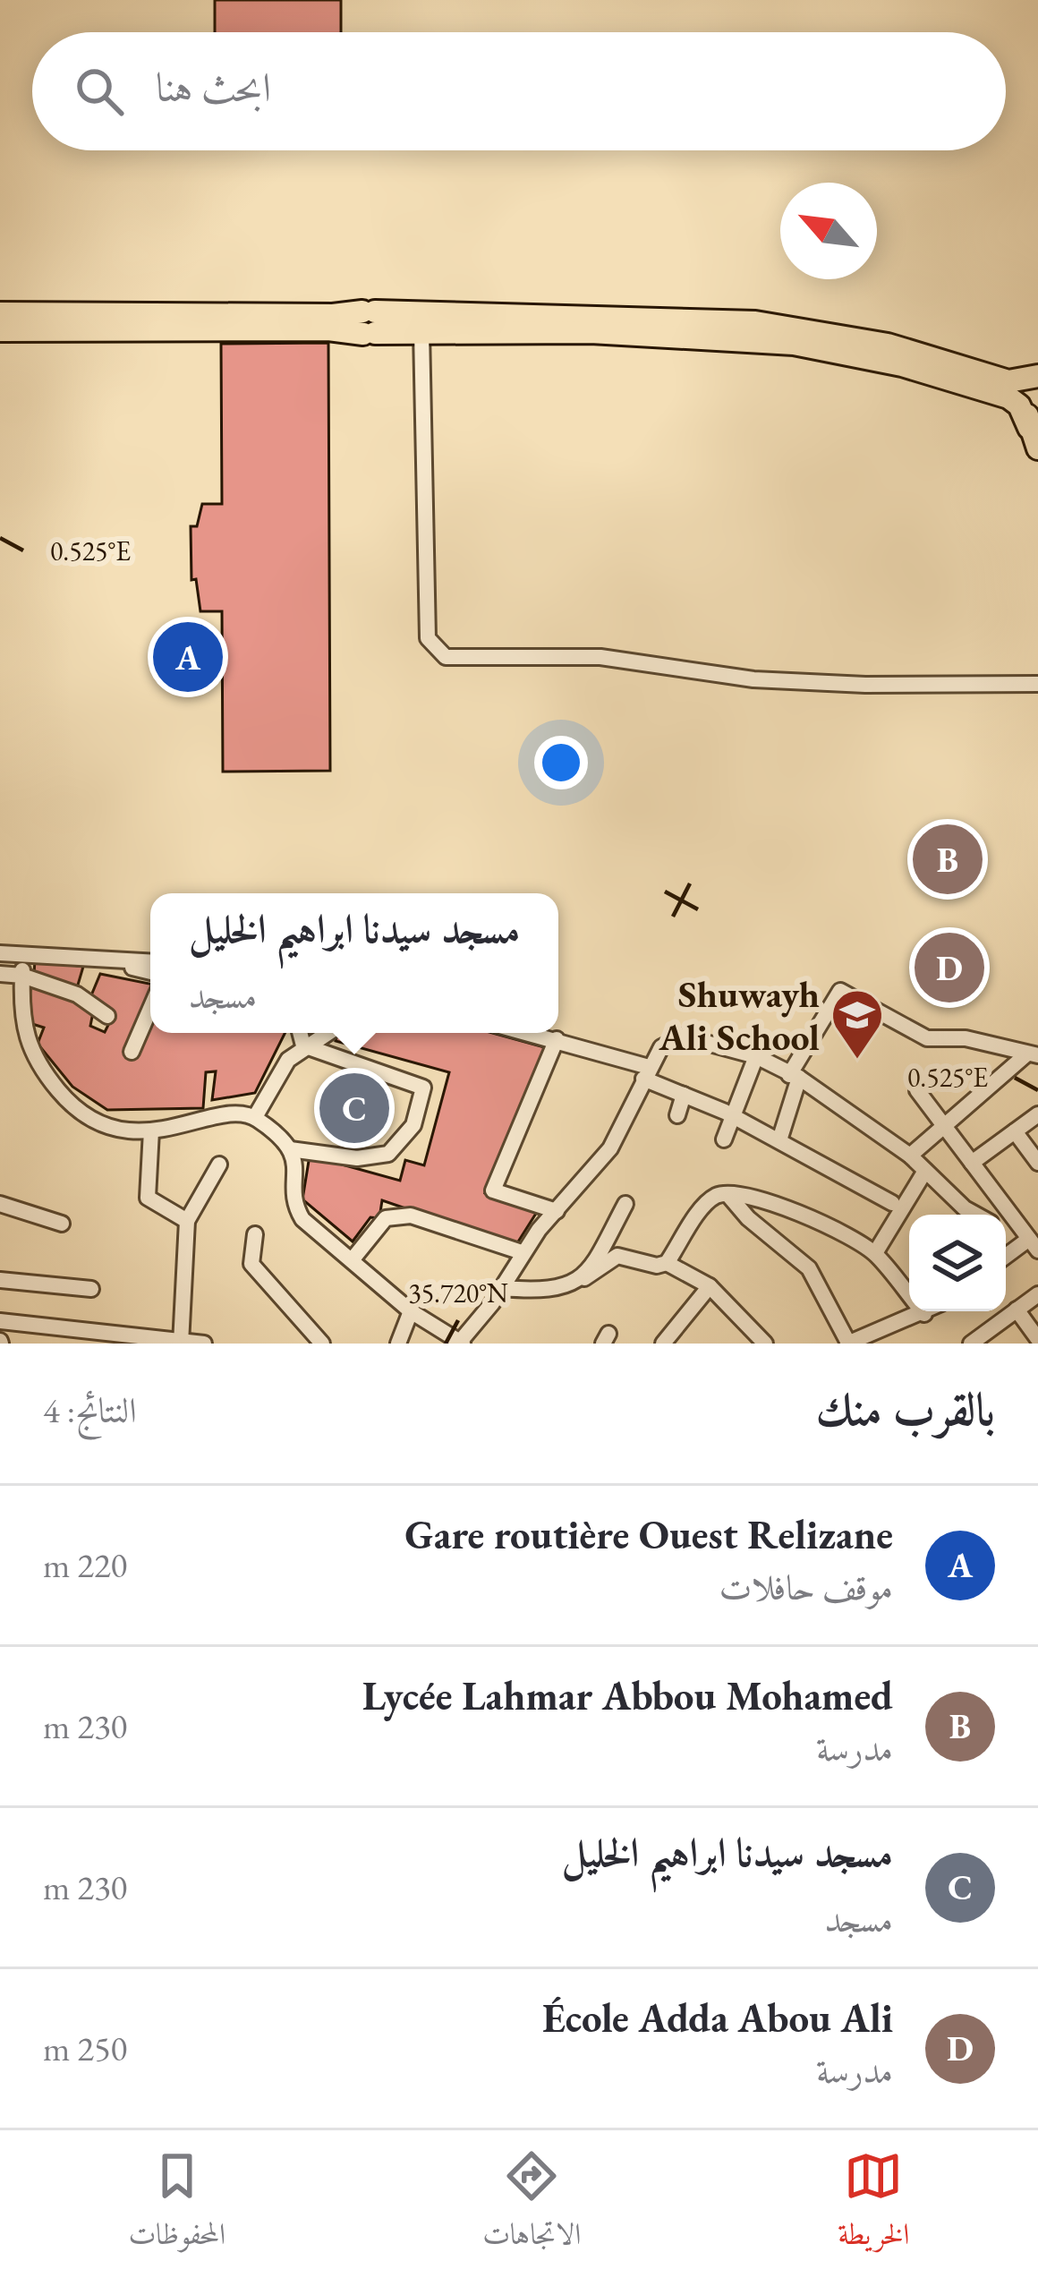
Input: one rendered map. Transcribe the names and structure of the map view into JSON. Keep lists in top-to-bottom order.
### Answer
{
  "places": {
    "school or university": ["Shuwayh Ali School"]
  },
  "north": "top left",
  "page": {
    "search": "ابحث هنا",
    "pins": [
      "A",
      "B",
      "D",
      "C"
    ],
    "popup": ["مسجد سيدنا ابراهيم الخليل", "مسجد"],
    "heading": ["بالقرب منك", "النتائج: 4"],
    "list": [
      {
        "mark": "A",
        "name": "Gare routière Ouest Relizane",
        "note": "موقف حافلات",
        "value": "220 m"
      },
      {
        "mark": "B",
        "name": "Lycée Lahmar Abbou Mohamed",
        "note": "مدرسة",
        "value": "230 m"
      },
      {
        "mark": "C",
        "name": "مسجد سيدنا ابراهيم الخليل",
        "note": "مسجد",
        "value": "230 m"
      },
      {
        "mark": "D",
        "name": "École Adda Abou Ali",
        "note": "مدرسة",
        "value": "250 m"
      }
    ],
    "nav": ["الخريطة", "الاتجاهات", "المحفوظات"]
  },
  "coordinates": ["0.525°E", "35.720°N"]
}
